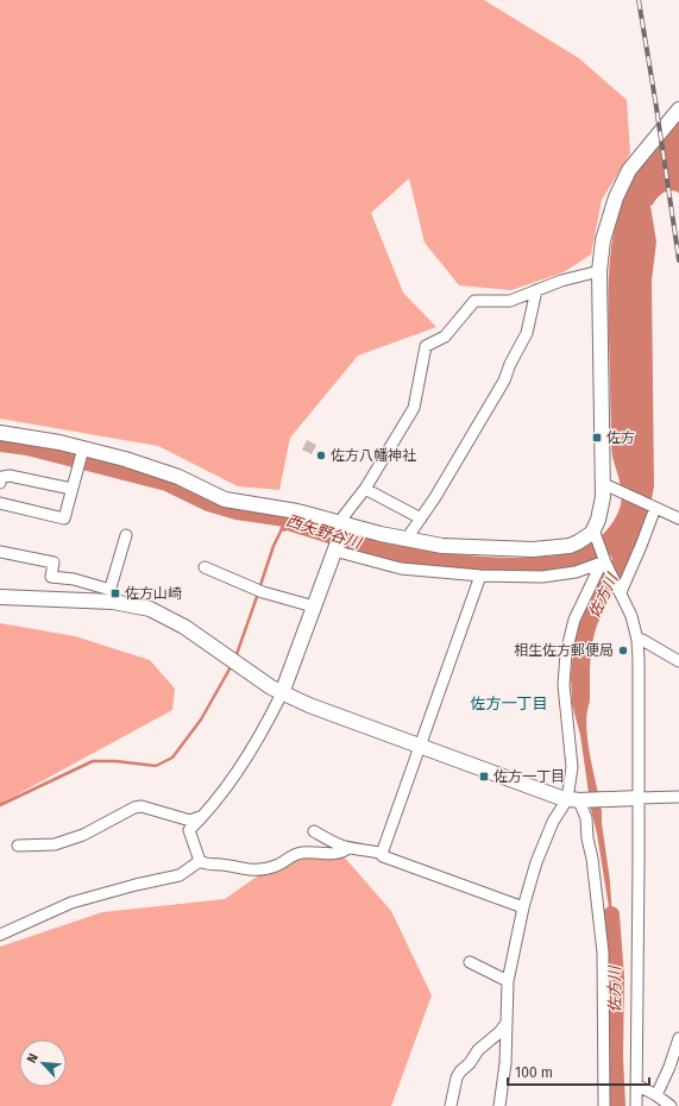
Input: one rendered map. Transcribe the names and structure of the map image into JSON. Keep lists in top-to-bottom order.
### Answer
{
  "districts": ["佐方一丁目"],
  "water": ["西矢野谷川", "佐方川"],
  "places": {
    "transit": ["佐方", "佐方山崎", "佐方一丁目"],
    "other": ["佐方八幡神社", "相生佐方郵便局"]
  },
  "scale_bar": "100 m",
  "north": "top left"
}
